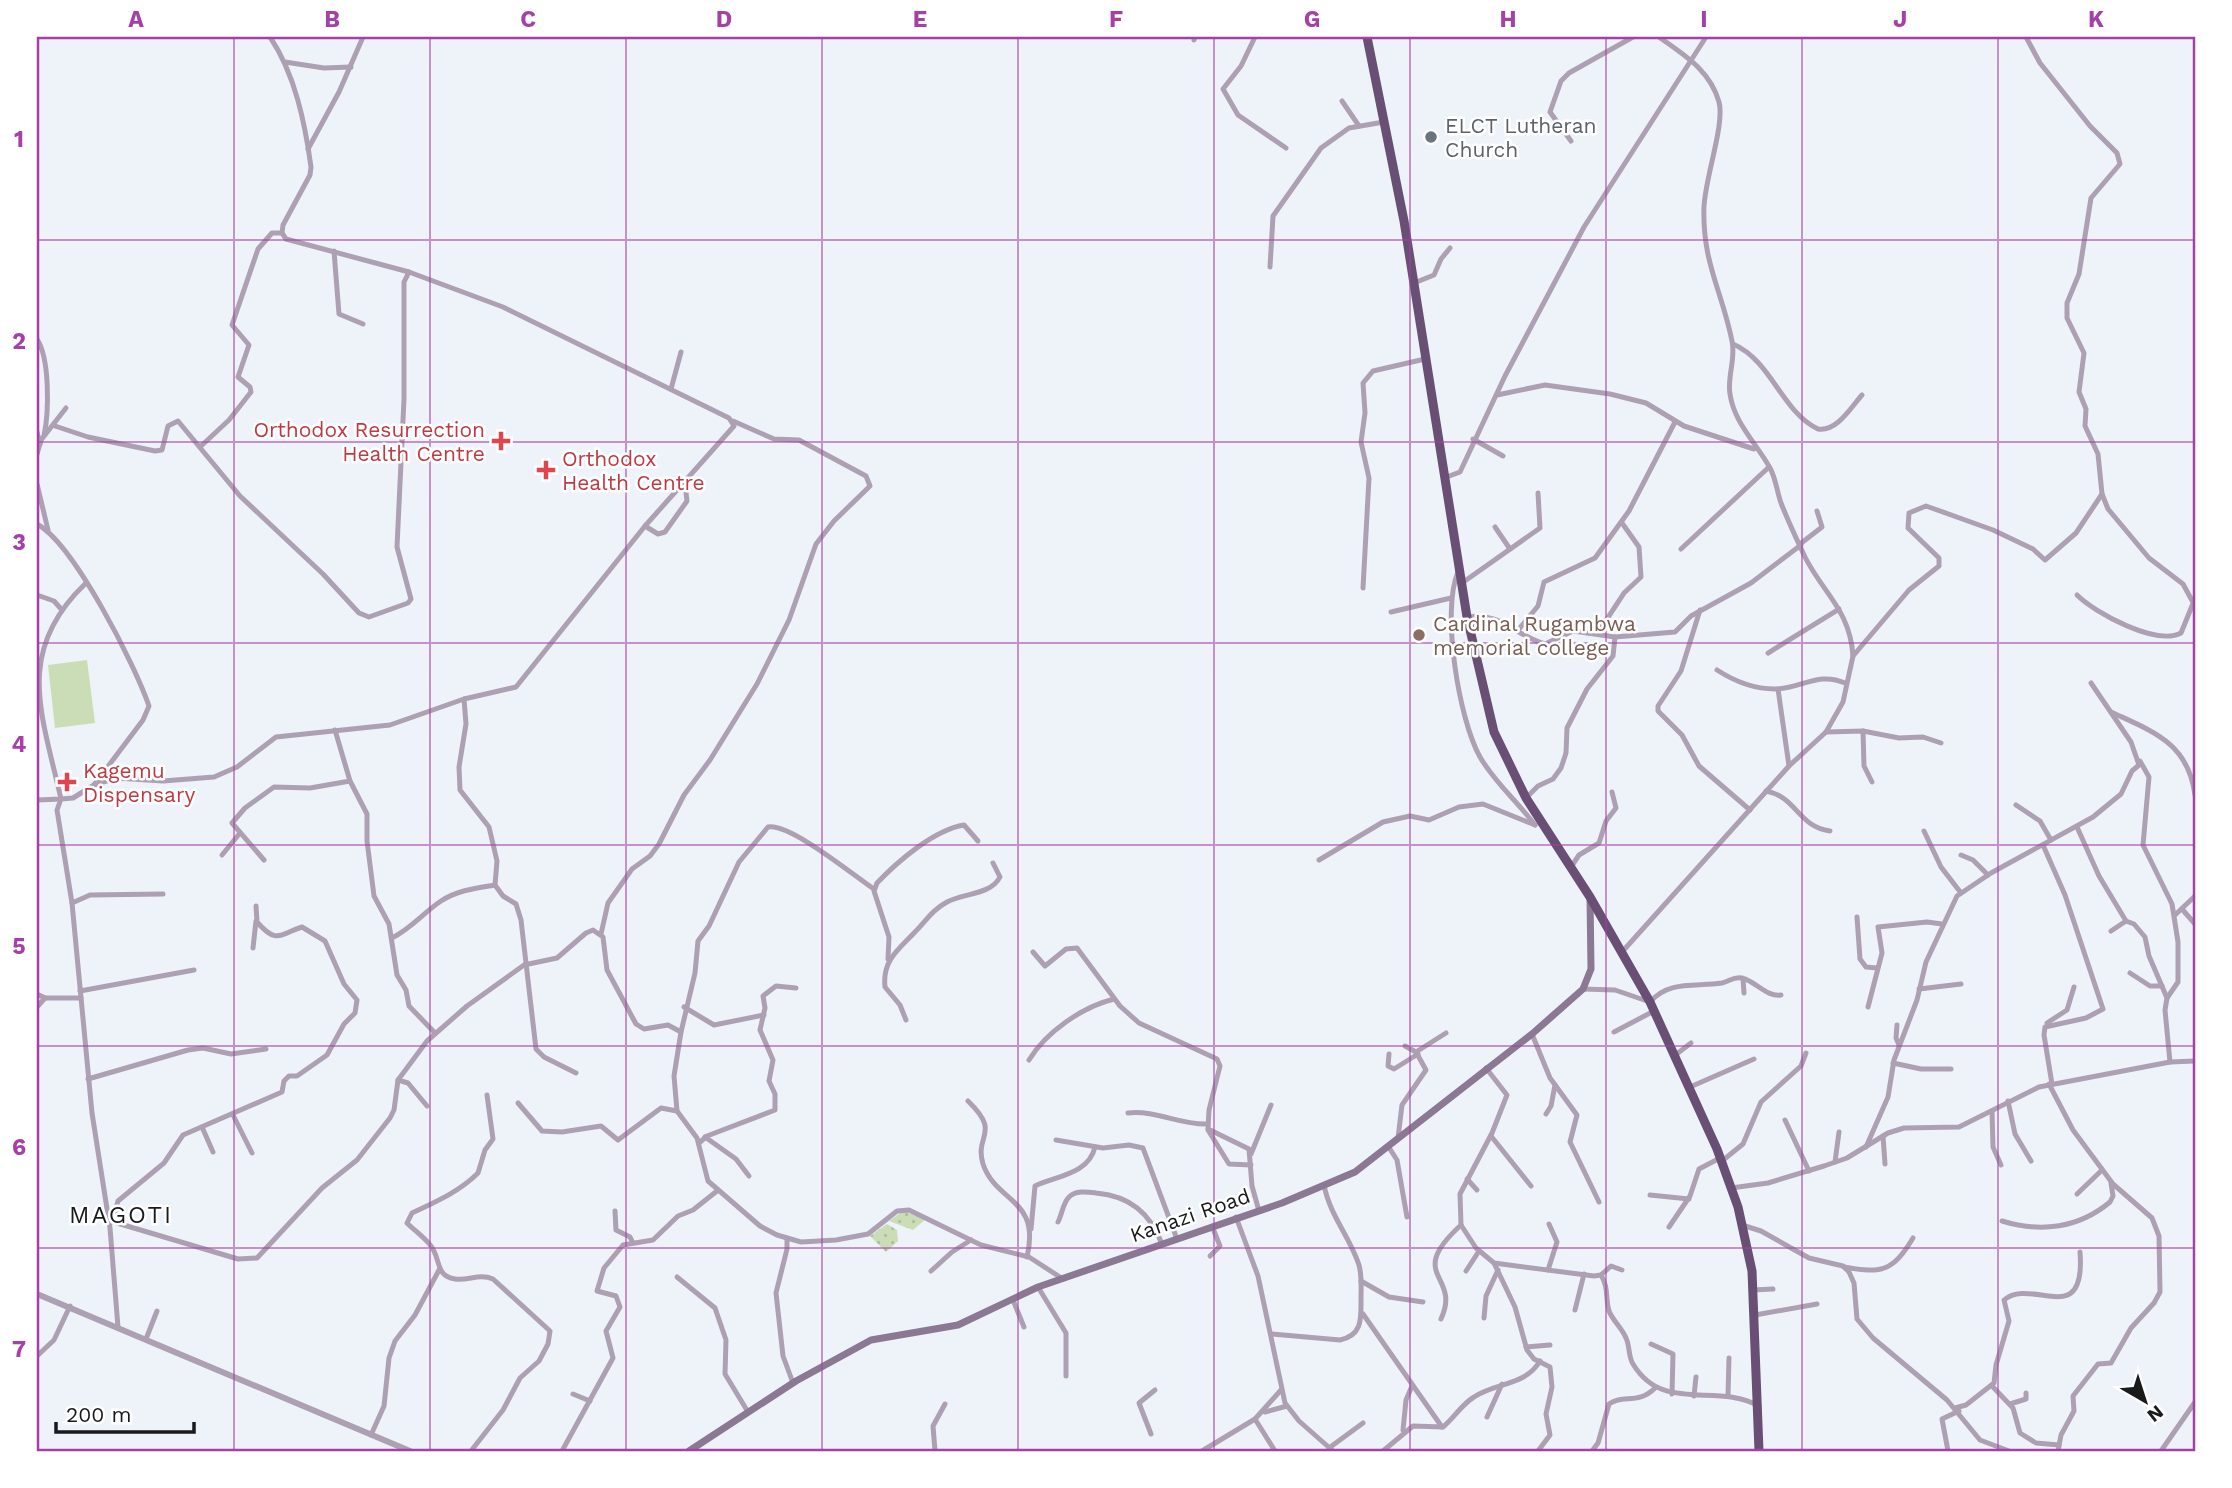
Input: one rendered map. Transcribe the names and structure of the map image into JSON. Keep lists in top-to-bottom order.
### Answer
{
  "streets": {
    "main road": ["Kanazi Road"]
  },
  "districts": ["MAGOTI"],
  "places": {
    "other": ["ELCT Lutheran Church", "Cardinal Rugambwa memorial college"],
    "health": ["Orthodox Resurrection Health Centre", "Orthodox Health Centre", "Kagemu Dispensary"]
  },
  "scale_bar": "200 m",
  "north": "bottom right",
  "grid": {
    "columns": [
      "A",
      "B",
      "C",
      "D",
      "E",
      "F",
      "G",
      "H",
      "I",
      "J",
      "K"
    ],
    "rows": [
      "1",
      "2",
      "3",
      "4",
      "5",
      "6",
      "7"
    ]
  }
}
